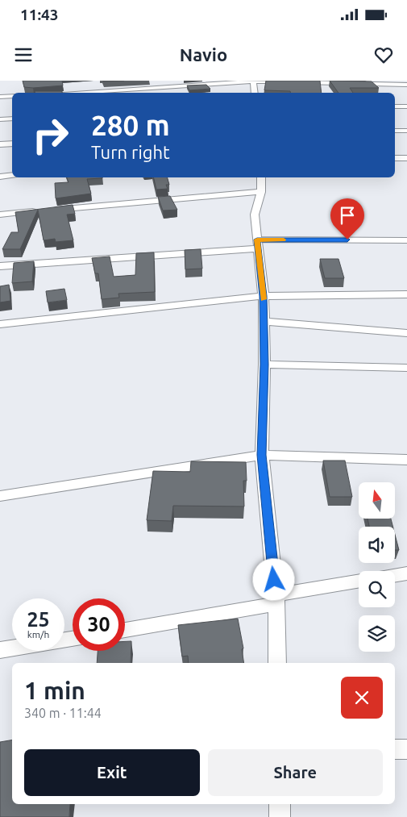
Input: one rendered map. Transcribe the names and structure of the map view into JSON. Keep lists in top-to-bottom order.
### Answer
{
  "north": "top",
  "page": {
    "status": "11:43",
    "header": "Navio",
    "turn": ["280 m", "Turn right"],
    "speed": "25 km/h",
    "limit": "30",
    "heading": ["1 min", "340 m · 11:44"],
    "buttons": ["Exit", "Share"]
  }
}
